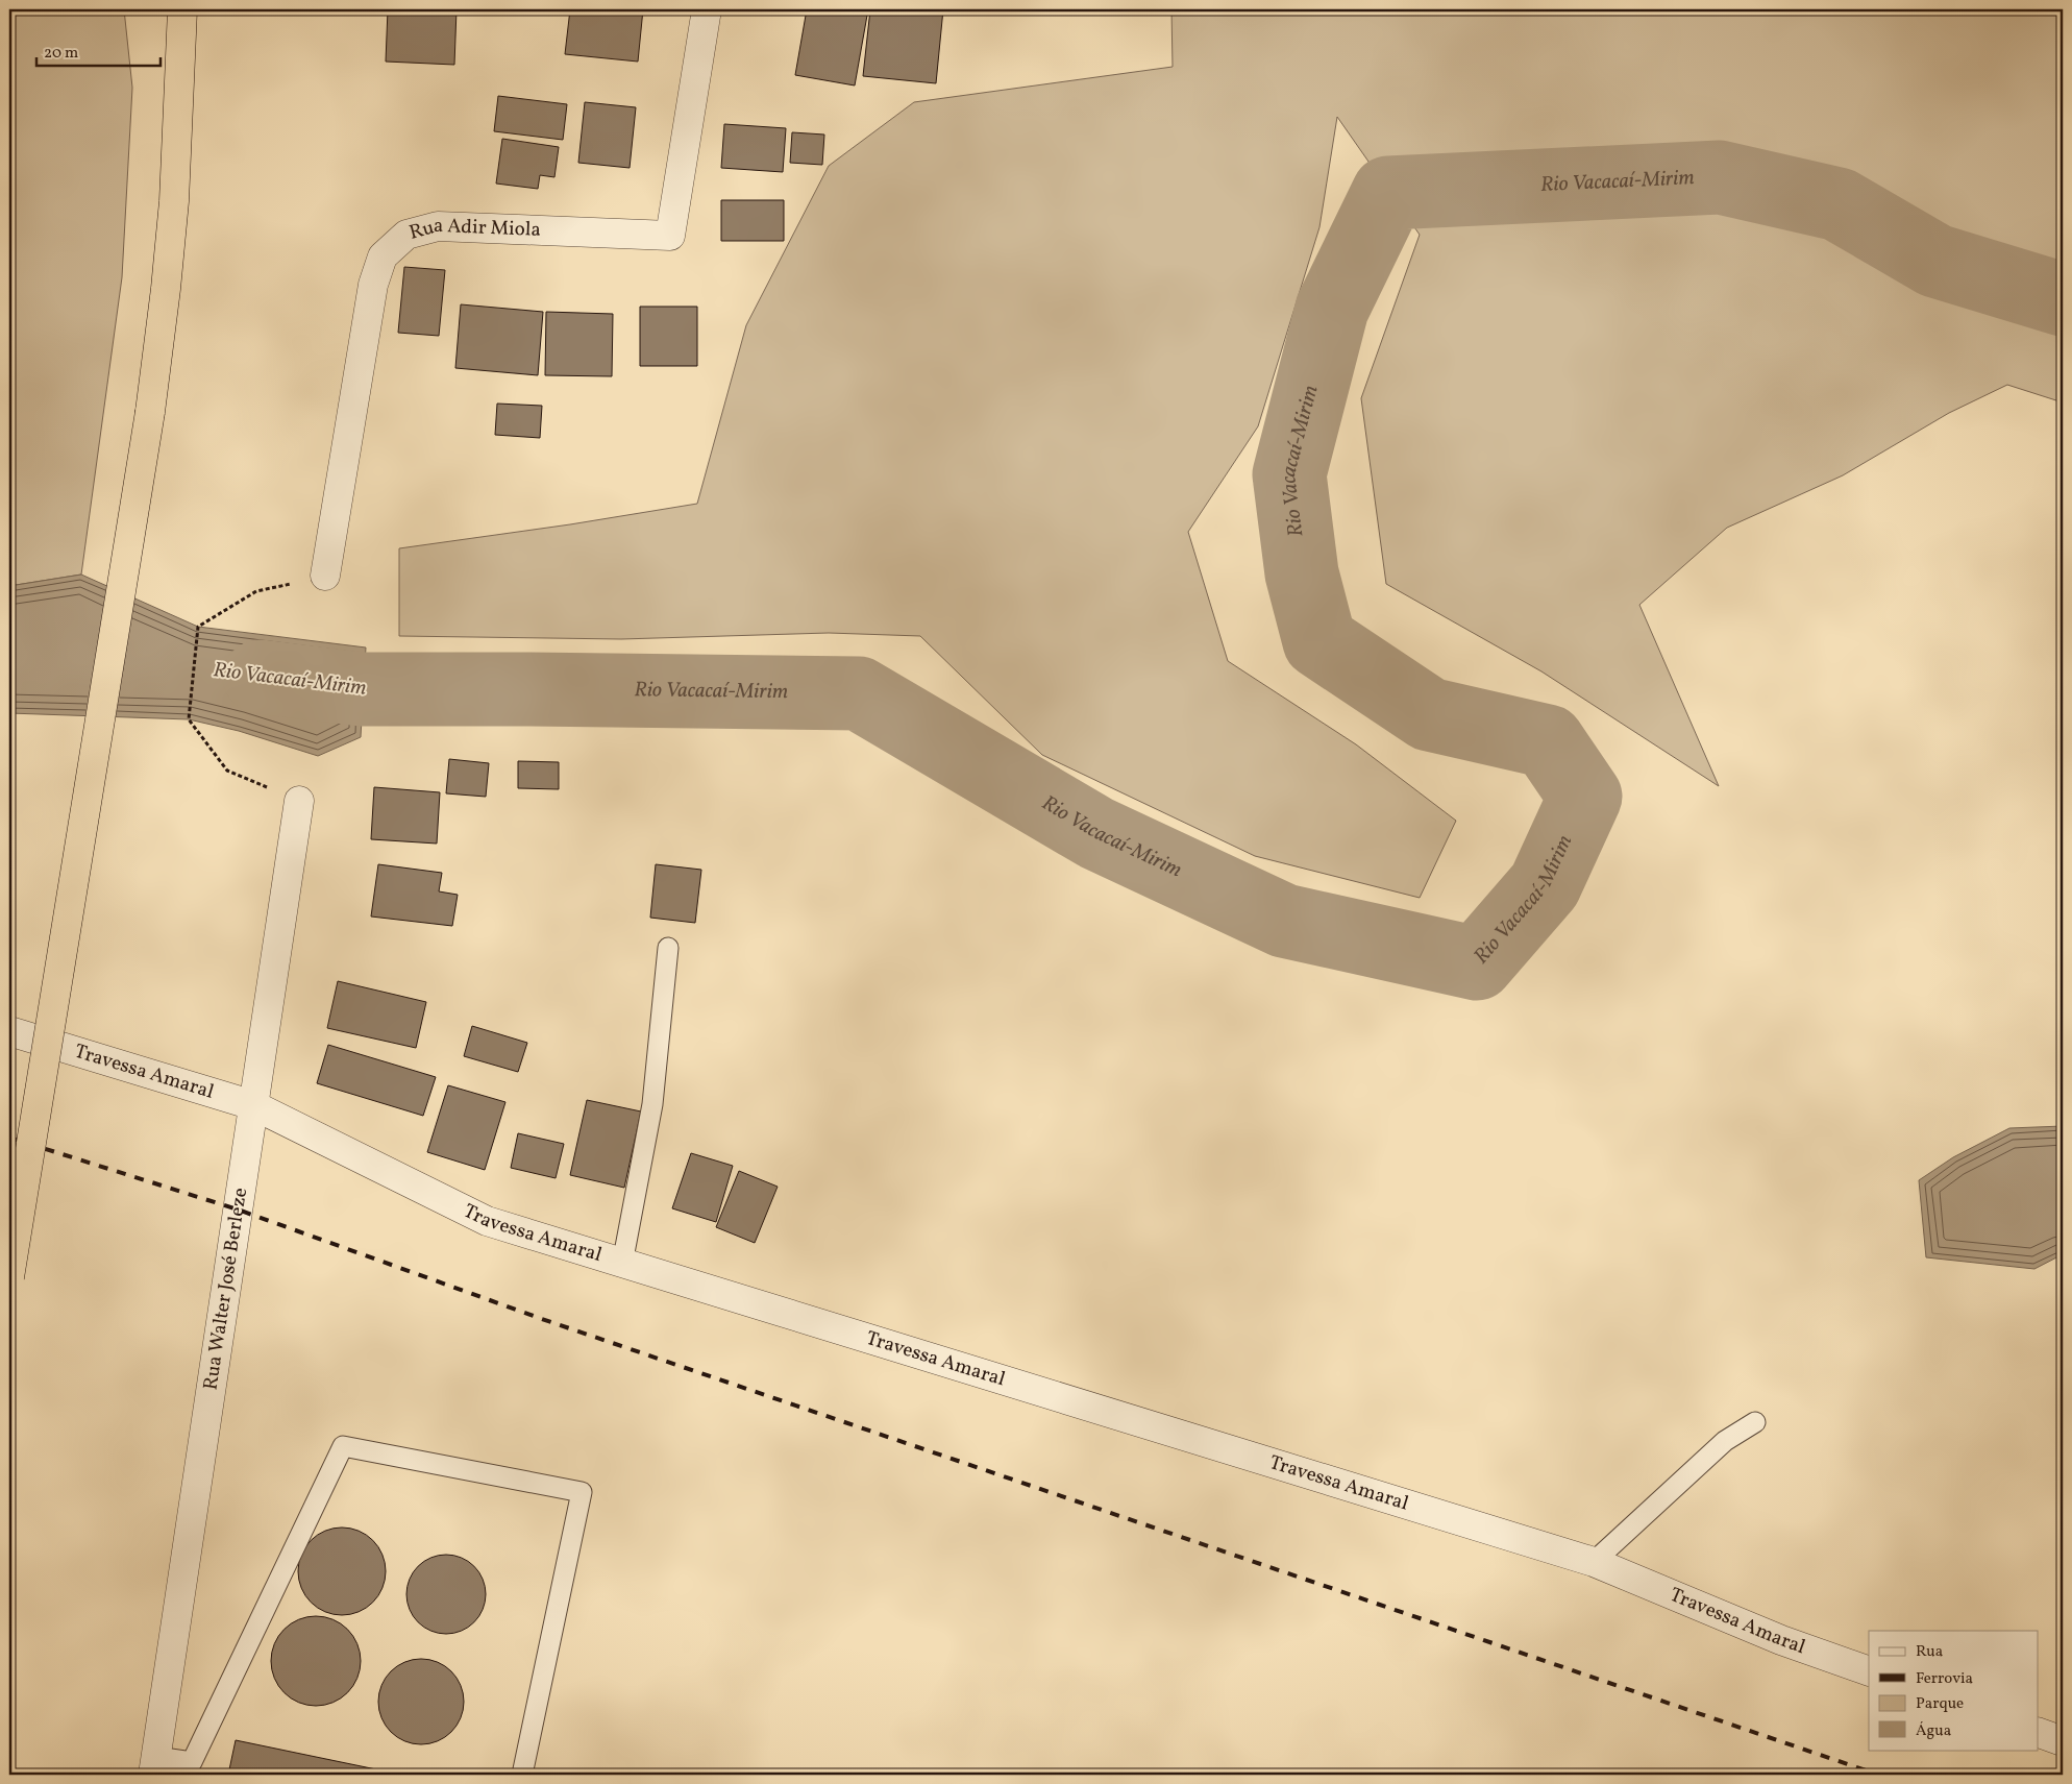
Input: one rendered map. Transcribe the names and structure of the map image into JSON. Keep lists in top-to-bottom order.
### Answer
{
  "streets": {
    "street": ["Rua Adir Miola", "Travessa Amaral", "Rua Walter José Berleze"]
  },
  "crossings": [
    ["Travessa Amaral", "Rua Walter José Berleze"]
  ],
  "water": ["Rio Vacacaí-Mirim"],
  "legend": [
    "Rua",
    "Ferrovia",
    "Parque",
    "Água"
  ],
  "scale_bar": "20 m"
}
